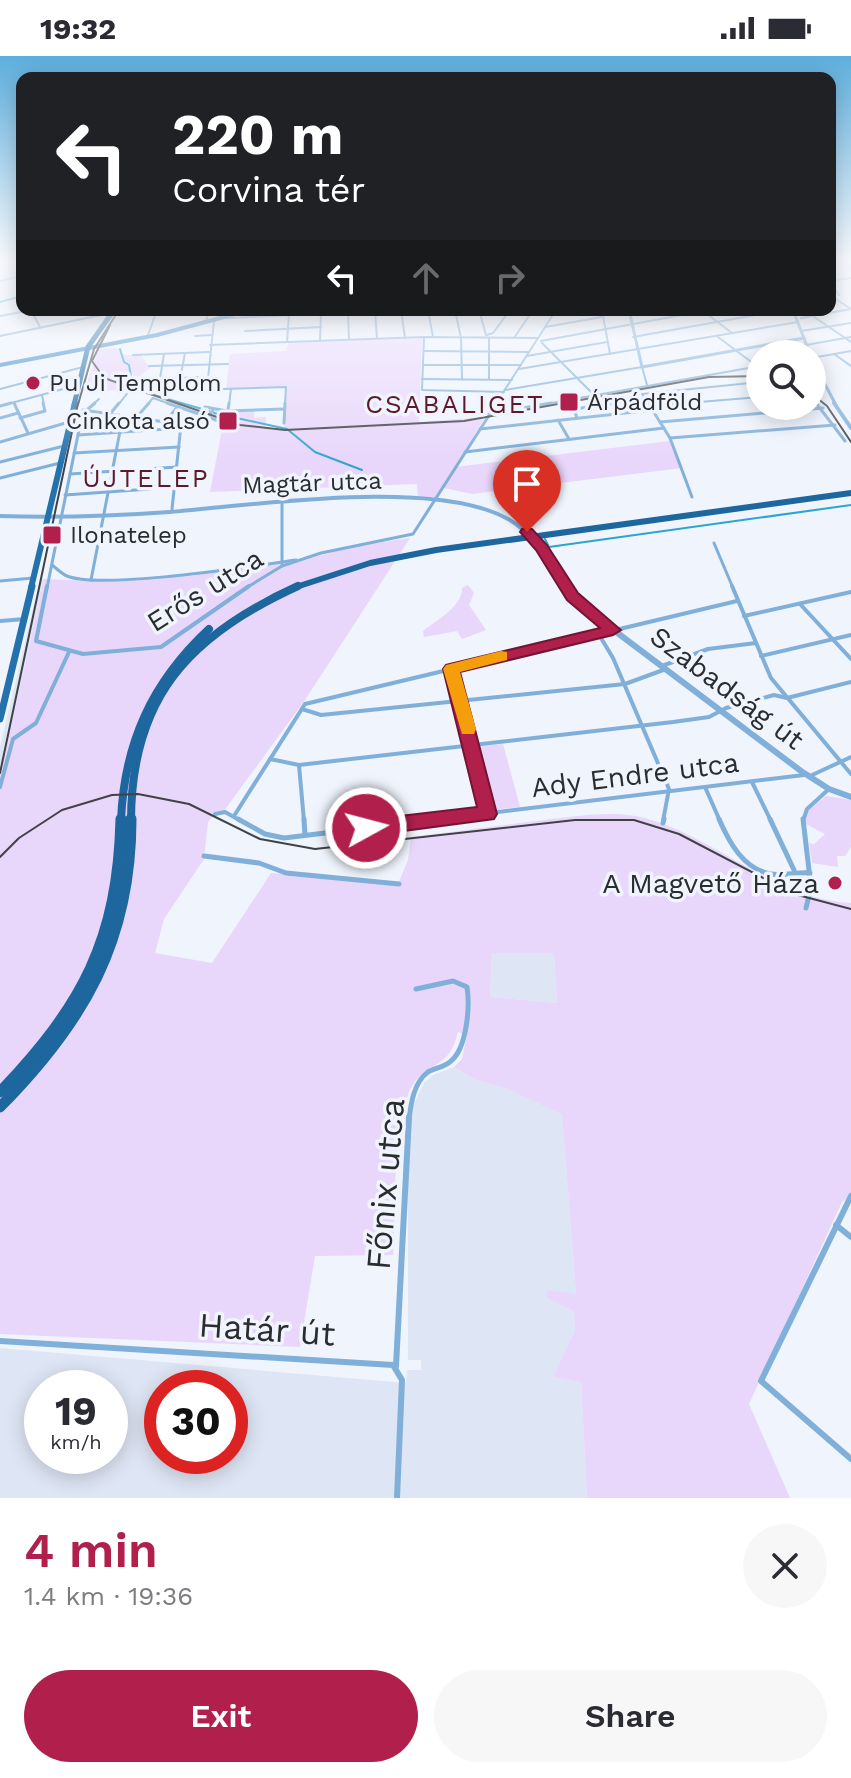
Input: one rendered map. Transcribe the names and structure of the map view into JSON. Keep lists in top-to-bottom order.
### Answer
{
  "streets": {
    "street": [
      "Magtár utca",
      "Erős utca",
      "Szabadság út",
      "Ady Endre utca",
      "Főnix utca",
      "Határ út"
    ]
  },
  "crossings": [
    ["Magtár utca", "Erős utca"],
    ["Magtár utca", "Szabadság út"],
    ["Szabadság út", "Ady Endre utca"],
    ["Főnix utca", "Határ út"]
  ],
  "districts": ["CSABALIGET", "ÚJTELEP"],
  "places": {
    "other": ["Pu Ji Templom", "A Magvető Háza"],
    "transit": ["Árpádföld", "Cinkota alsó", "Ilonatelep"]
  },
  "page": {
    "status": "19:32",
    "turn": ["220 m", "Corvina tér"],
    "speed": "19 km/h",
    "limit": "30",
    "heading": ["4 min", "1.4 km · 19:36"],
    "buttons": ["Exit", "Share"]
  }
}
